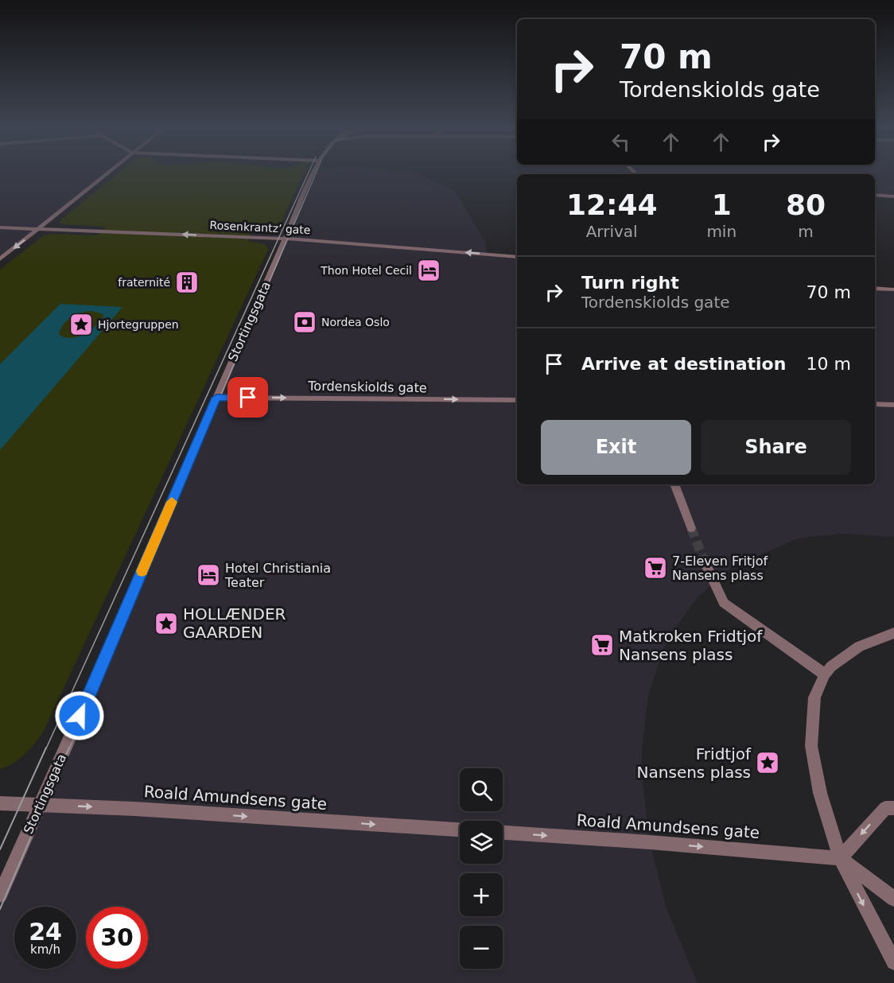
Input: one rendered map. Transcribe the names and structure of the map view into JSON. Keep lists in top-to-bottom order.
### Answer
{
  "streets": {
    "street": [
      "Rosenkrantz’ gate",
      "Stortingsgata",
      "Tordenskiolds gate",
      "Roald Amundsens gate"
    ]
  },
  "crossings": [
    ["Rosenkrantz’ gate", "Stortingsgata"],
    ["Stortingsgata", "Tordenskiolds gate"],
    ["Stortingsgata", "Roald Amundsens gate"]
  ],
  "one_way": ["Rosenkrantz’ gate", "Tordenskiolds gate", "Roald Amundsens gate"],
  "places": {
    "hotel": ["Thon Hotel Cecil", "Hotel Christiania Teater"],
    "building": ["fraternité"],
    "bank": ["Nordea Oslo"],
    "place": ["Hjortegruppen", "HOLLÆNDER GAARDEN", "Fridtjof Nansens plass"],
    "supermarket": ["7-Eleven Fritjof Nansens plass", "Matkroken Fridtjof Nansens plass"]
  },
  "page": {
    "turn": ["70 m", "Tordenskiolds gate"],
    "eta": [
      "12:44",
      "Arrival",
      "1",
      "min",
      "80",
      "m"
    ],
    "list": [
      {
        "name": "Turn right",
        "note": "Tordenskiolds gate",
        "value": "70 m"
      },
      {
        "name": "Arrive at destination",
        "value": "10 m"
      }
    ],
    "buttons": ["Exit", "Share"],
    "map_buttons": ["+", "−"],
    "speed": "24 km/h",
    "limit": "30"
  }
}
